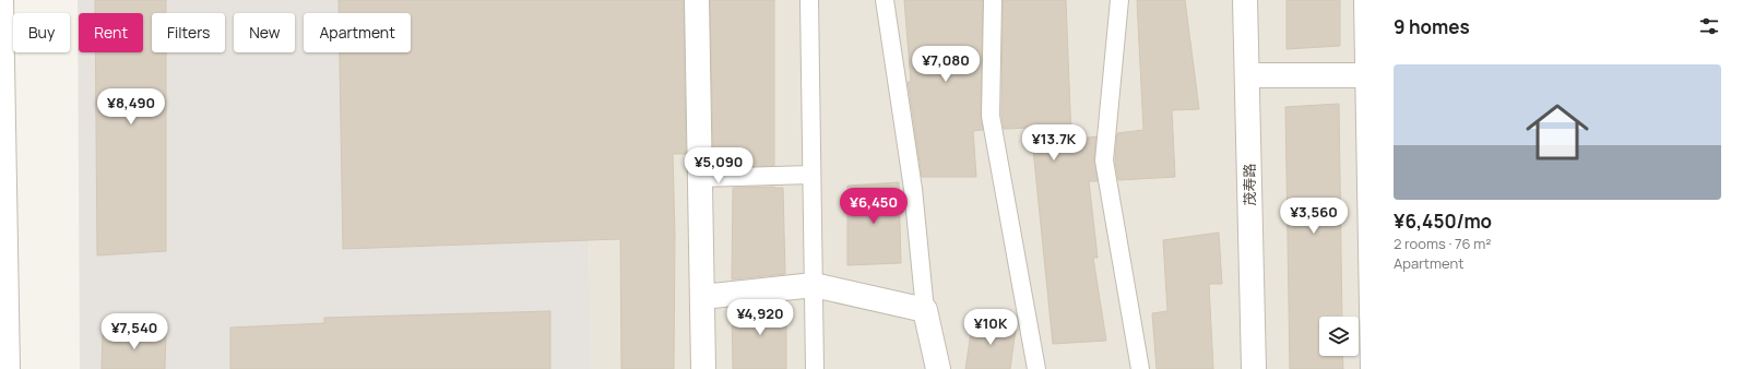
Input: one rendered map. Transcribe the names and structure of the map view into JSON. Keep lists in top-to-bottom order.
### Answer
{
  "streets": {
    "street": ["茂寿路"]
  },
  "page": {
    "heading": "9 homes",
    "chip": [
      "Buy",
      "Rent",
      "Filters",
      "New",
      "Apartment"
    ],
    "price": [
      "¥7,080",
      "¥8,490",
      "¥13.7K",
      "¥5,090",
      "¥6,450",
      "¥3,560",
      "¥4,920",
      "¥10K",
      "¥7,540"
    ],
    "list": [
      {
        "name": "¥6,450/mo",
        "note": "2 rooms · 76 m² · Apartment"
      }
    ]
  }
}
